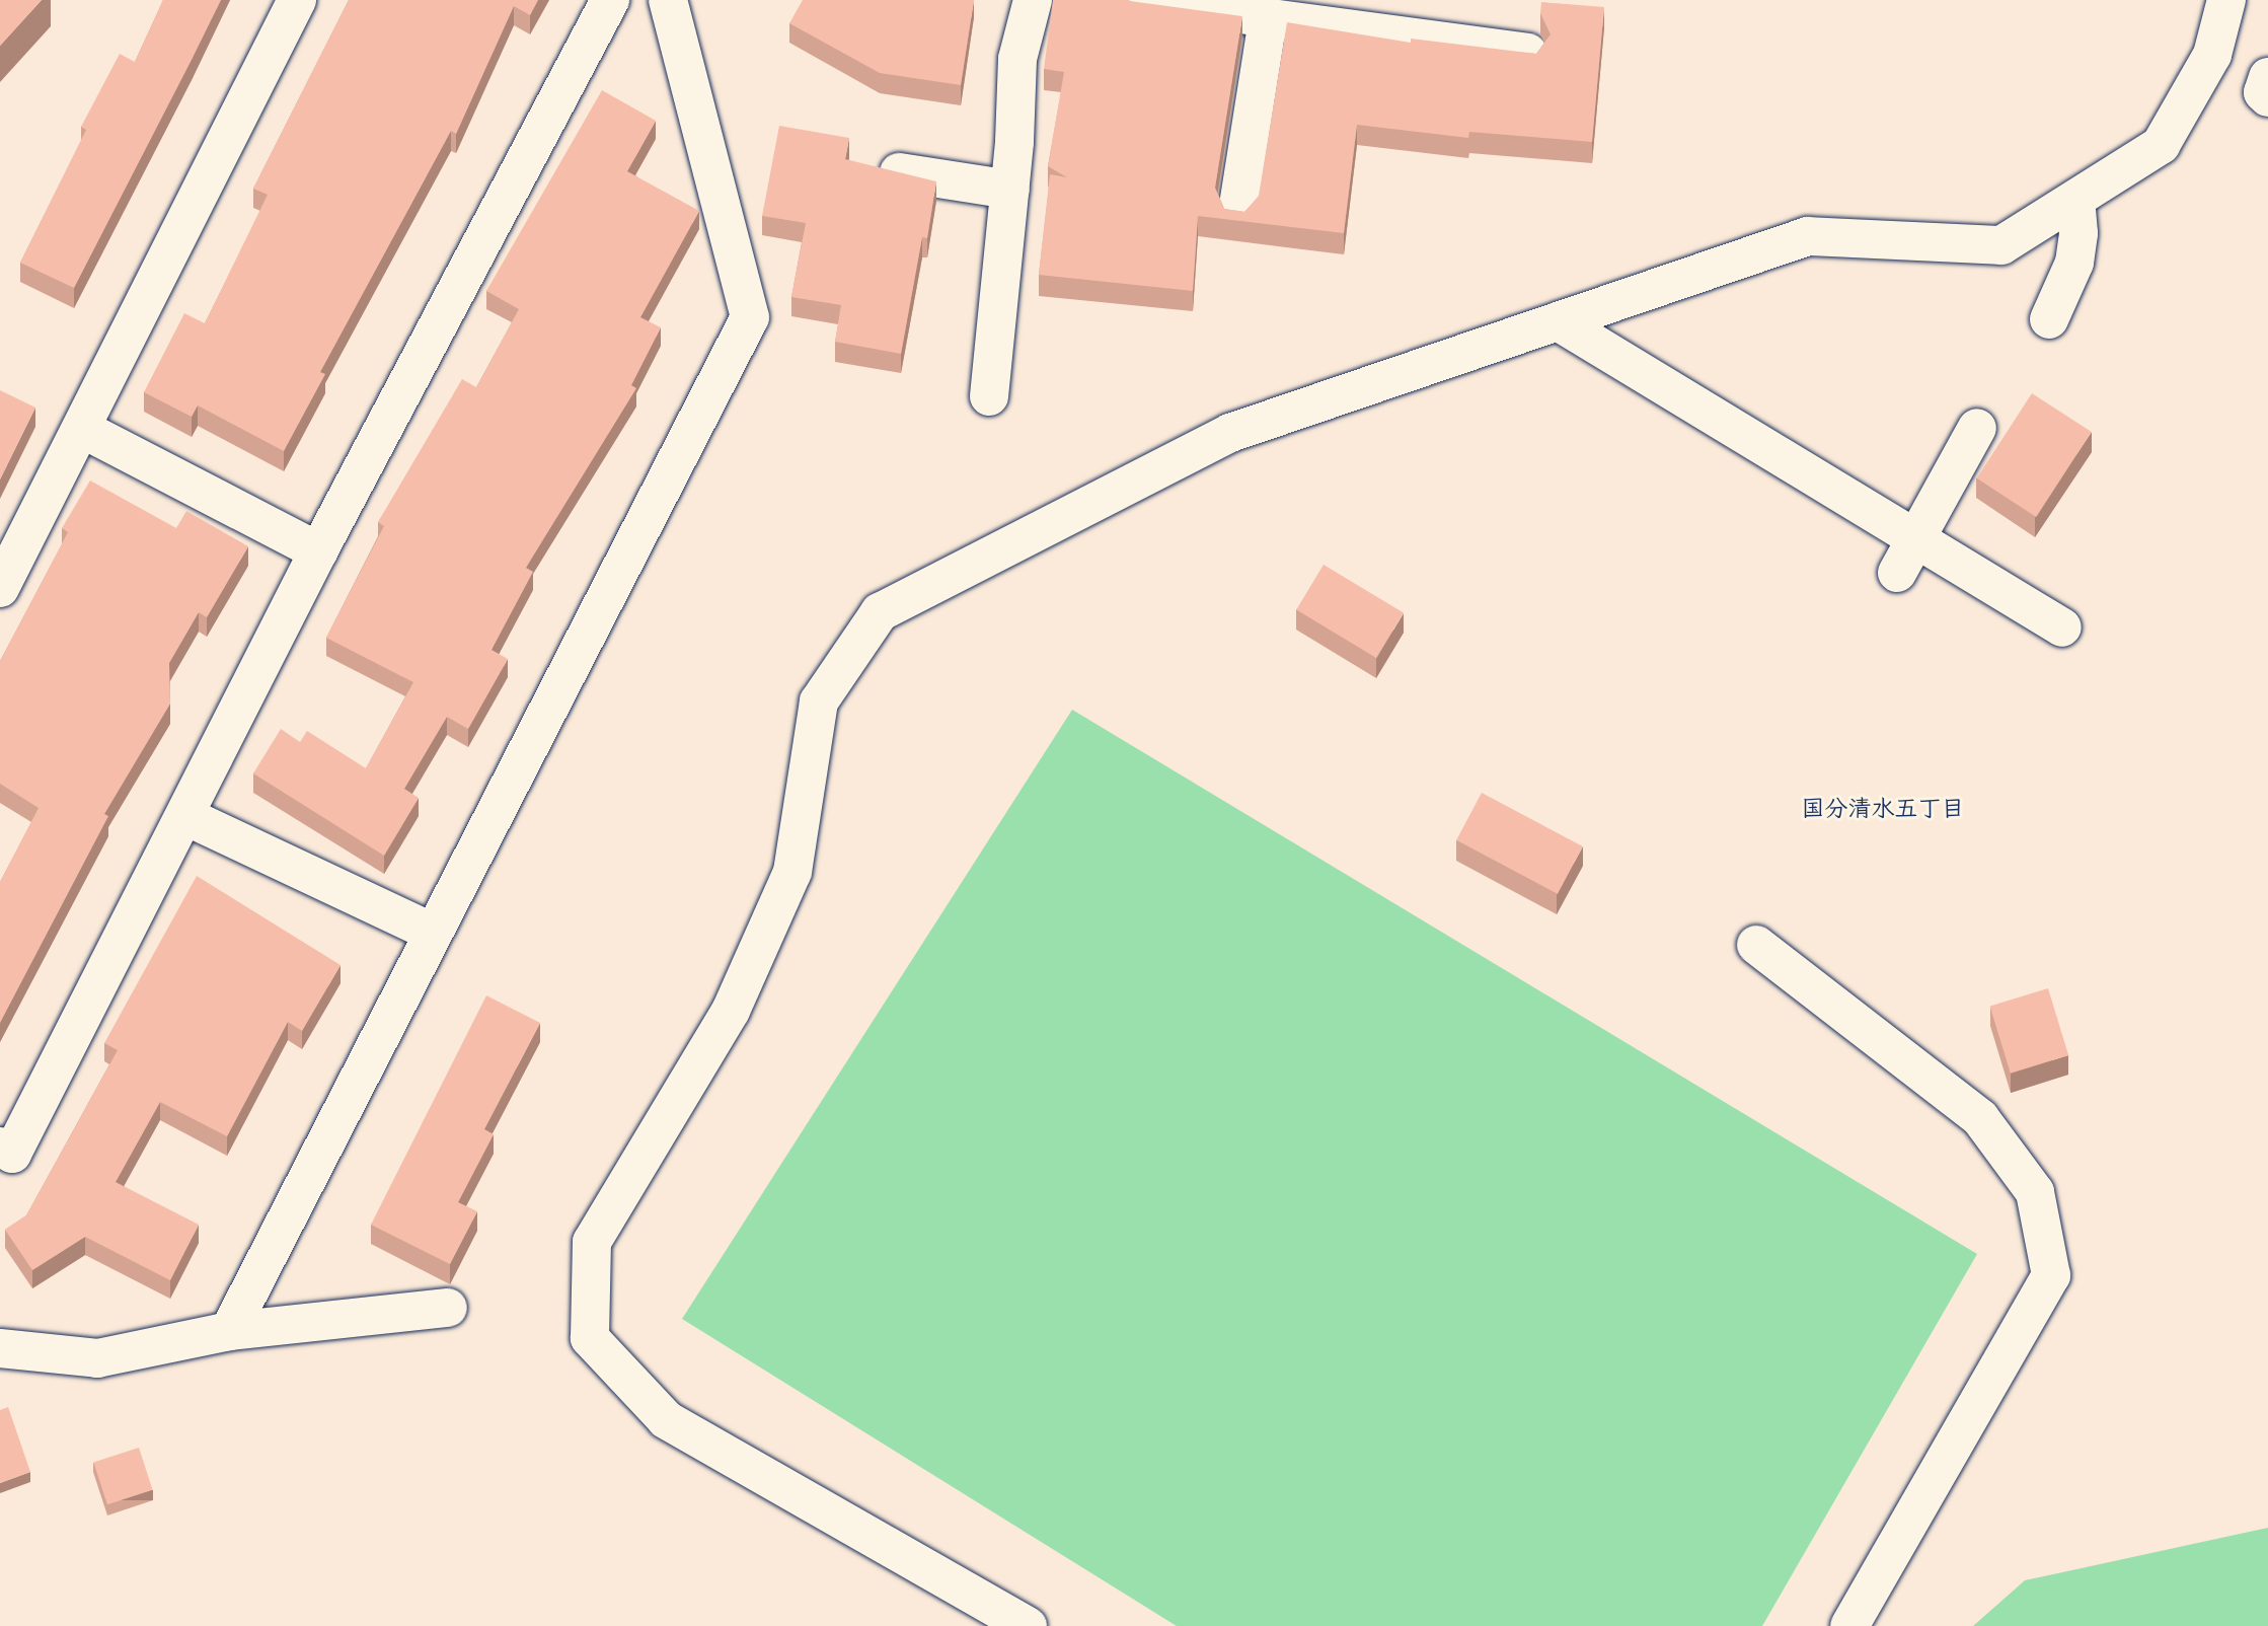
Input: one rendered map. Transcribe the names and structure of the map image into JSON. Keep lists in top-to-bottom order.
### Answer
{
  "districts": ["国分清水五丁目"]
}
